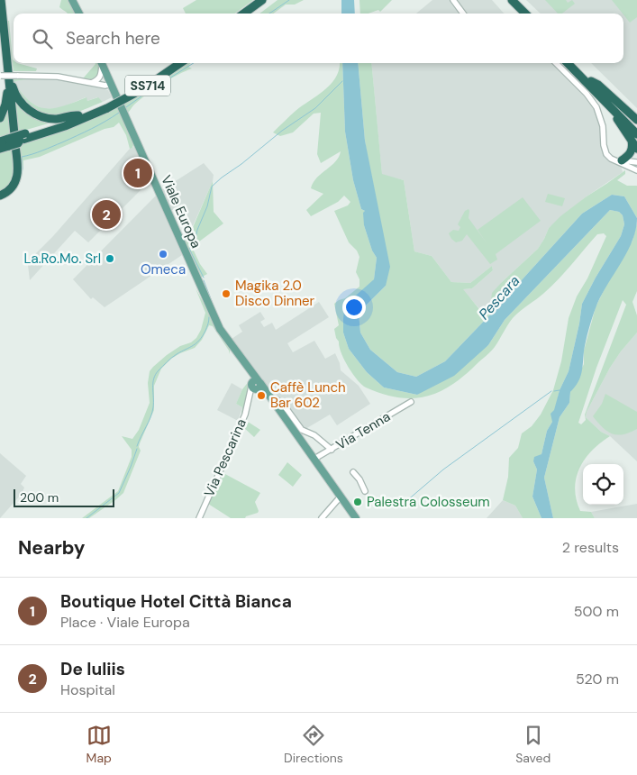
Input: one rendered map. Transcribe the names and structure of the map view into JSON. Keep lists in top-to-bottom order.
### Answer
{
  "streets": {
    "highway": ["SS714"],
    "main road": ["Viale Europa"],
    "street": ["Via Tenna", "Via Pescarina"]
  },
  "crossings": [
    ["Viale Europa", "Via Pescarina"]
  ],
  "water": ["Pescara"],
  "places": [
    "Omeca",
    "La.Ro.Mo. Srl",
    "Magika 2.0 Disco Dinner",
    "Caffè Lunch Bar 602",
    "Palestra Colosseum"
  ],
  "scale_bar": "200 m",
  "page": {
    "search": "Search here",
    "pins": ["1", "2"],
    "scale": "200 m",
    "heading": ["Nearby", "2 results"],
    "list": [
      {
        "mark": "1",
        "name": "Boutique Hotel Città Bianca",
        "note": "Place · Viale Europa",
        "value": "500 m"
      },
      {
        "mark": "2",
        "name": "De Iuliis",
        "note": "Hospital",
        "value": "520 m"
      }
    ],
    "nav": ["Map", "Directions", "Saved"]
  }
}
